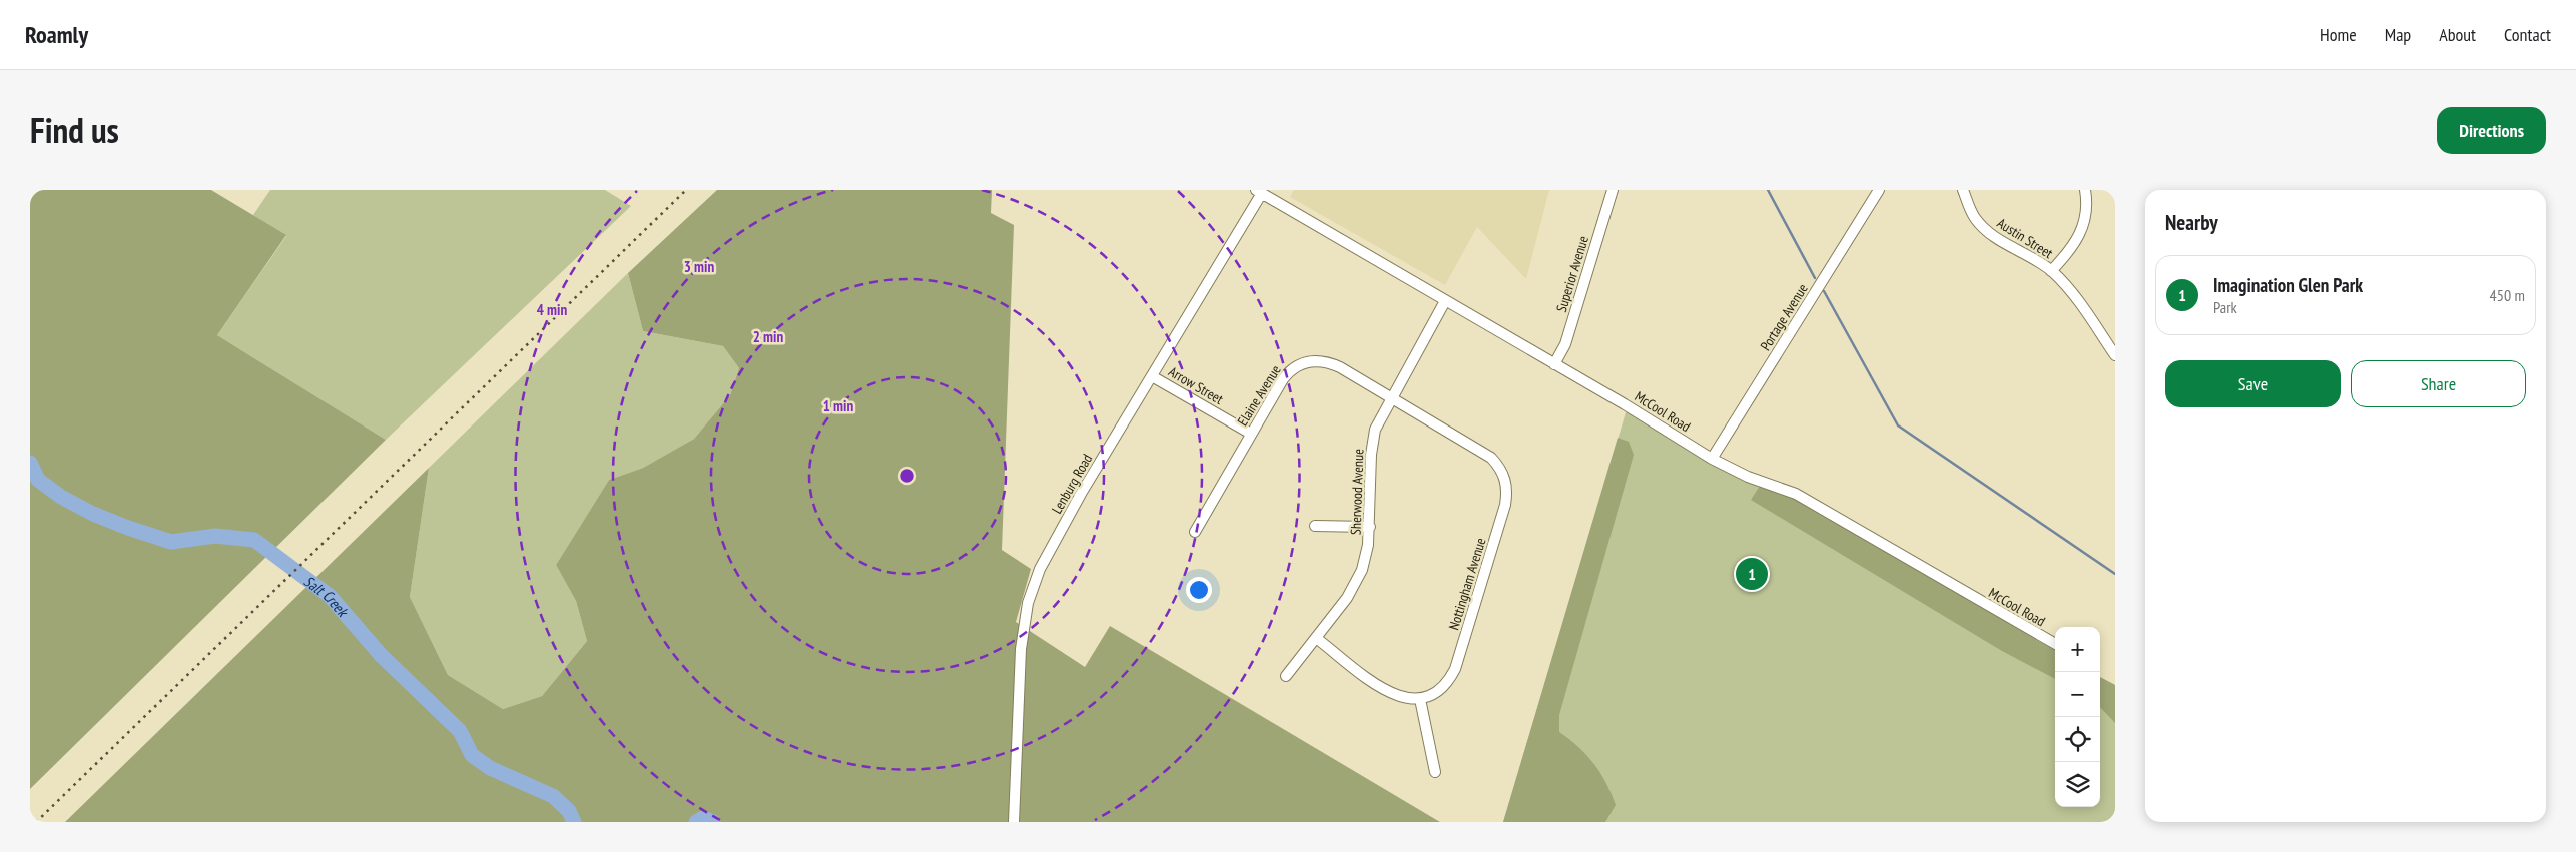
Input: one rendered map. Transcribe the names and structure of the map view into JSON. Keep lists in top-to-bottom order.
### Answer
{
  "streets": {
    "street": [
      "Austin Street",
      "Superior Avenue",
      "Portage Avenue",
      "Arrow Street",
      "Elaine Avenue",
      "McCool Road",
      "Lenburg Road",
      "Sherwood Avenue",
      "Nottingham Avenue"
    ]
  },
  "crossings": [
    ["Superior Avenue", "McCool Road"],
    ["Portage Avenue", "McCool Road"],
    ["Arrow Street", "Elaine Avenue"],
    ["Arrow Street", "Lenburg Road"],
    ["Elaine Avenue", "Sherwood Avenue"],
    ["Elaine Avenue", "Nottingham Avenue"],
    ["McCool Road", "Lenburg Road"],
    ["McCool Road", "Sherwood Avenue"],
    ["Sherwood Avenue", "Nottingham Avenue"]
  ],
  "water": ["Salt Creek"],
  "page": {
    "header": "Roamly",
    "nav": [
      "Home",
      "Map",
      "About",
      "Contact"
    ],
    "title": "Find us",
    "buttons": [
      "Directions",
      ["Save", "Share"]
    ],
    "heading": "Nearby",
    "list": [
      {
        "mark": "1",
        "name": "Imagination Glen Park",
        "note": "Park",
        "value": "450 m"
      }
    ],
    "pins": "1",
    "map_buttons": ["+", "−"]
  },
  "rings": [
    "3 min",
    "4 min",
    "2 min",
    "1 min"
  ]
}
